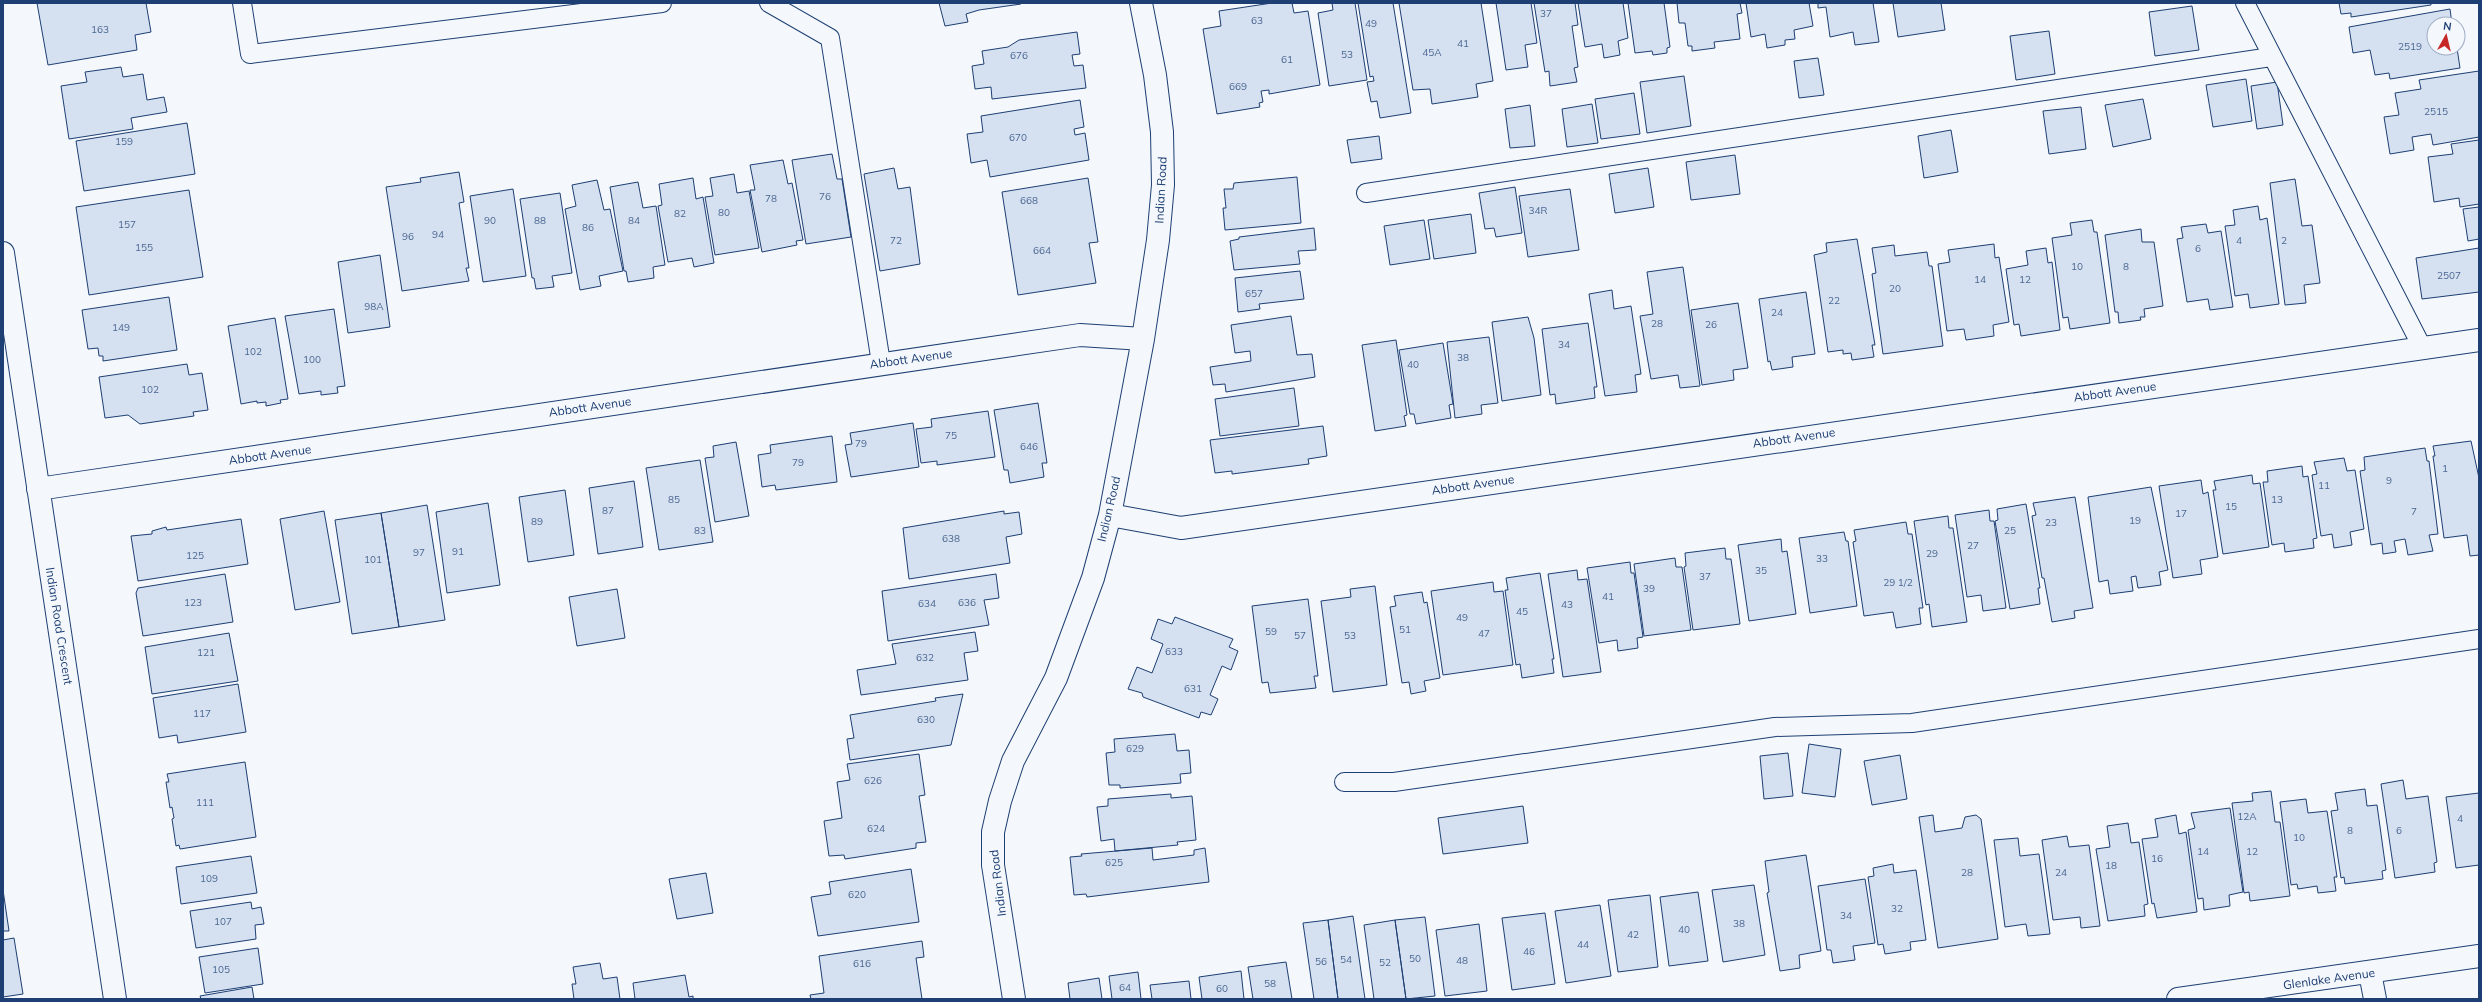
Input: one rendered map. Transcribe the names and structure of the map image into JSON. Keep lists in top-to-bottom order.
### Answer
{
  "streets": {
    "street": [
      "Indian Road",
      "Abbott Avenue",
      "Indian Road Crescent",
      "Glenlake Avenue"
    ]
  },
  "crossings": [
    ["Indian Road", "Abbott Avenue"],
    ["Abbott Avenue", "Indian Road Crescent"]
  ],
  "house_numbers": [
    "37",
    "63",
    "49",
    "163",
    "41",
    "2519",
    "45A",
    "53",
    "676",
    "61",
    "669",
    "2515",
    "670",
    "159",
    "76",
    "78",
    "668",
    "34R",
    "80",
    "82",
    "90",
    "88",
    "84",
    "157",
    "86",
    "94",
    "96",
    "72",
    "4",
    "2",
    "155",
    "6",
    "664",
    "10",
    "8",
    "2507",
    "14",
    "12",
    "20",
    "657",
    "22",
    "98A",
    "24",
    "28",
    "26",
    "149",
    "34",
    "102",
    "38",
    "100",
    "40",
    "102",
    "75",
    "79",
    "646",
    "79",
    "1",
    "9",
    "11",
    "85",
    "13",
    "15",
    "87",
    "7",
    "17",
    "19",
    "89",
    "23",
    "83",
    "25",
    "638",
    "27",
    "91",
    "97",
    "29",
    "125",
    "33",
    "101",
    "35",
    "37",
    "29 1/2",
    "39",
    "41",
    "123",
    "636",
    "634",
    "43",
    "45",
    "49",
    "51",
    "59",
    "47",
    "57",
    "53",
    "633",
    "121",
    "632",
    "631",
    "117",
    "630",
    "629",
    "626",
    "111",
    "12A",
    "4",
    "624",
    "8",
    "6",
    "10",
    "14",
    "12",
    "16",
    "625",
    "18",
    "28",
    "24",
    "109",
    "620",
    "32",
    "34",
    "107",
    "38",
    "40",
    "42",
    "44",
    "46",
    "50",
    "54",
    "48",
    "56",
    "52",
    "616",
    "105",
    "58",
    "64",
    "60"
  ],
  "north": "top"
}
